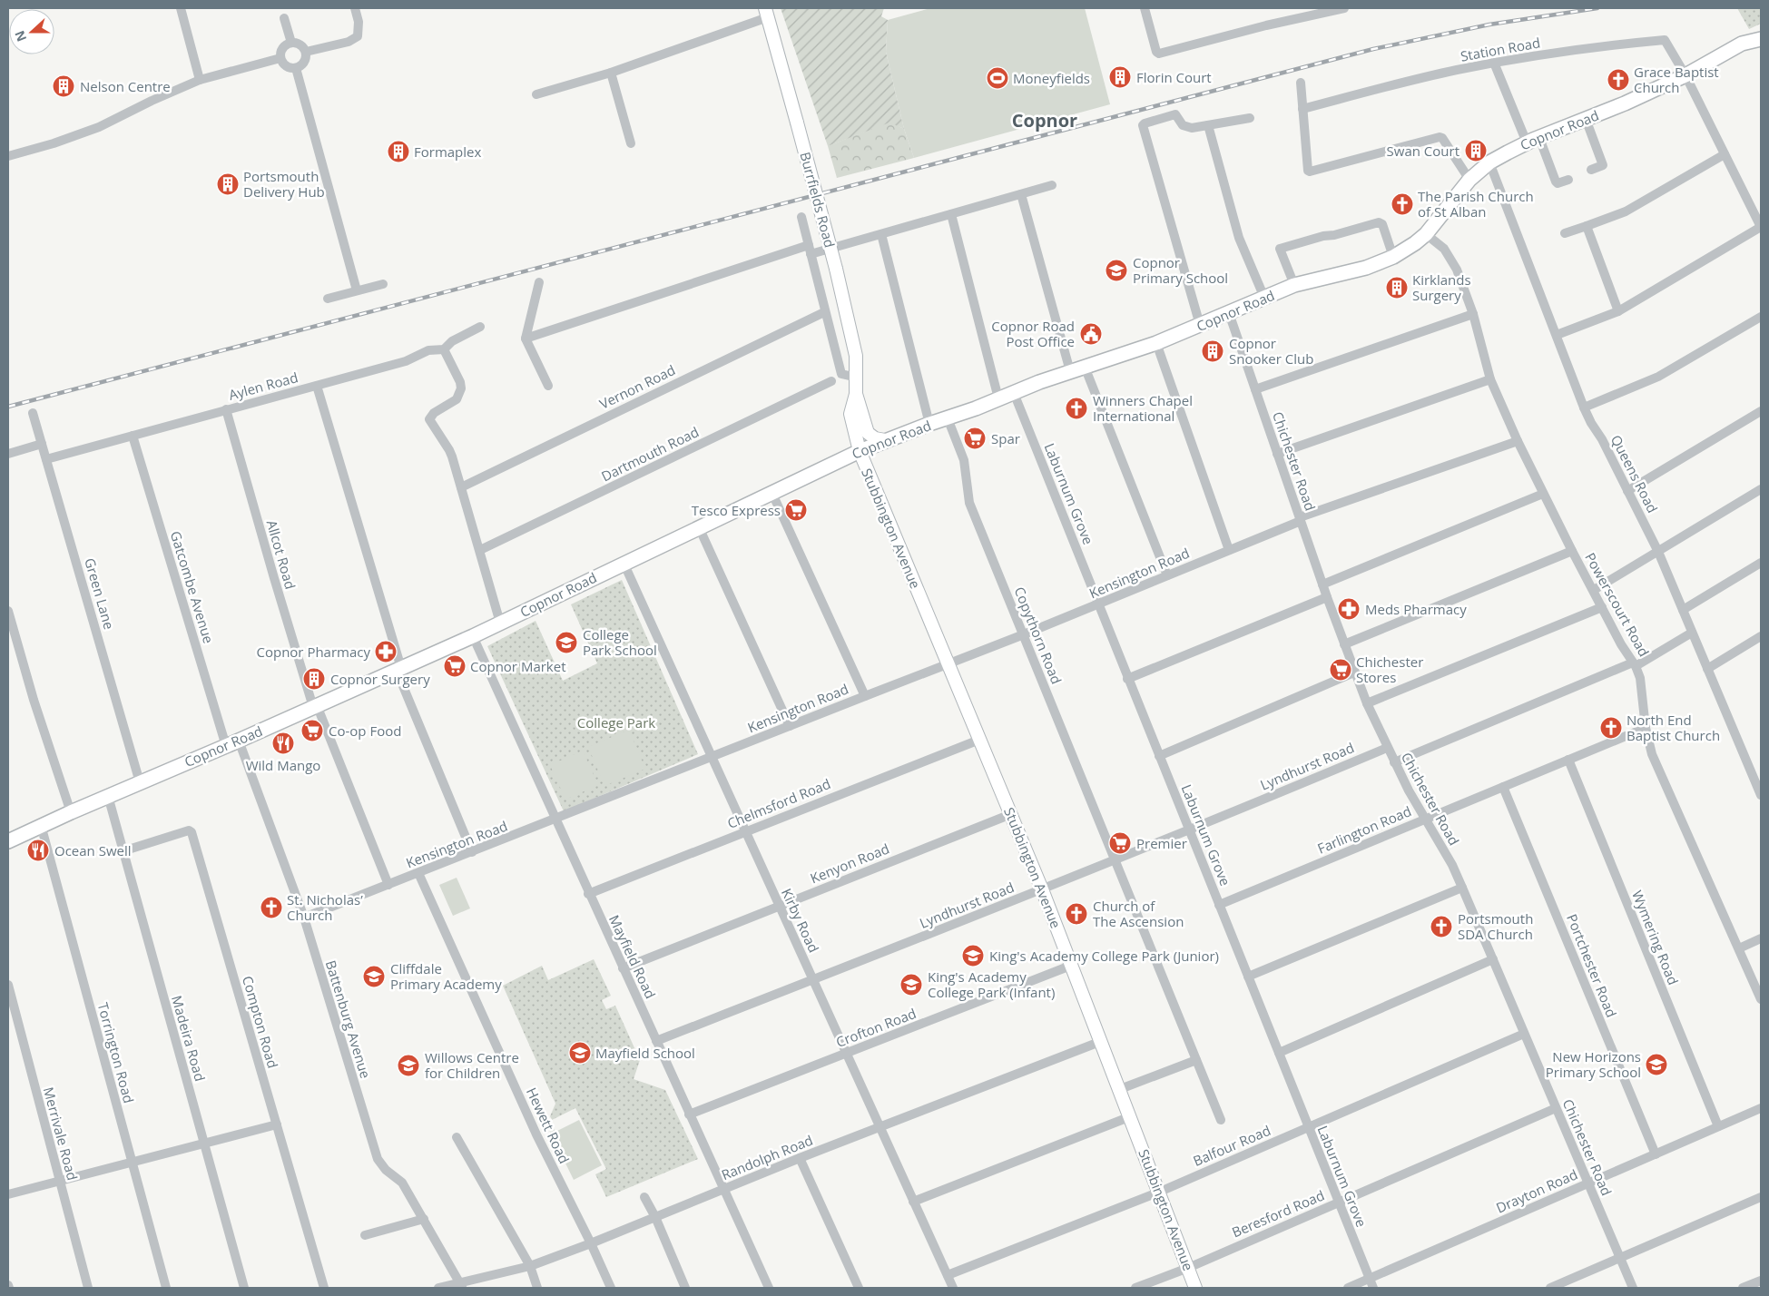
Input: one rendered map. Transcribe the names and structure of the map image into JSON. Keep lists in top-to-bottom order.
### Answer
{
  "streets": {
    "main road": ["Copnor Road"],
    "street": [
      "Station Road",
      "Burrfields Road",
      "Aylen Road",
      "Vernon Road",
      "Dartmouth Road",
      "Chichester Road",
      "Queens Road",
      "Laburnum Grove",
      "Stubbington Avenue",
      "Allcot Road",
      "Kensington Road",
      "Gatcombe Avenue",
      "Green Lane",
      "Powerscourt Road",
      "Copythorn Road",
      "Lyndhurst Road",
      "Chelmsford Road",
      "Farlington Road",
      "Kenyon Road",
      "Kirby Road",
      "Wymering Road",
      "Mayfield Road",
      "Portchester Road",
      "Battenburg Avenue",
      "Compton Road",
      "Crofton Road",
      "Madeira Road",
      "Torrington Road",
      "Hewett Road",
      "Merrivale Road",
      "Balfour Road",
      "Randolph Road",
      "Drayton Road",
      "Beresford Road"
    ]
  },
  "crossings": [
    ["Station Road", "Copnor Road"],
    ["Copnor Road", "Burrfields Road"],
    ["Copnor Road", "Chichester Road"],
    ["Copnor Road", "Queens Road"],
    ["Copnor Road", "Laburnum Grove"],
    ["Copnor Road", "Stubbington Avenue"],
    ["Copnor Road", "Allcot Road"],
    ["Copnor Road", "Gatcombe Avenue"],
    ["Copnor Road", "Green Lane"],
    ["Copnor Road", "Powerscourt Road"],
    ["Copnor Road", "Copythorn Road"],
    ["Copnor Road", "Kirby Road"],
    ["Copnor Road", "Mayfield Road"],
    ["Copnor Road", "Battenburg Avenue"],
    ["Copnor Road", "Madeira Road"],
    ["Copnor Road", "Torrington Road"],
    ["Burrfields Road", "Stubbington Avenue"],
    ["Aylen Road", "Allcot Road"],
    ["Aylen Road", "Gatcombe Avenue"],
    ["Aylen Road", "Green Lane"],
    ["Chichester Road", "Kensington Road"],
    ["Chichester Road", "Lyndhurst Road"],
    ["Chichester Road", "Farlington Road"],
    ["Chichester Road", "Balfour Road"],
    ["Chichester Road", "Drayton Road"],
    ["Chichester Road", "Beresford Road"],
    ["Laburnum Grove", "Kensington Road"],
    ["Laburnum Grove", "Lyndhurst Road"],
    ["Laburnum Grove", "Farlington Road"],
    ["Laburnum Grove", "Balfour Road"],
    ["Laburnum Grove", "Drayton Road"],
    ["Laburnum Grove", "Beresford Road"],
    ["Stubbington Avenue", "Kensington Road"],
    ["Stubbington Avenue", "Lyndhurst Road"],
    ["Stubbington Avenue", "Chelmsford Road"],
    ["Stubbington Avenue", "Kenyon Road"],
    ["Stubbington Avenue", "Crofton Road"],
    ["Stubbington Avenue", "Balfour Road"],
    ["Stubbington Avenue", "Randolph Road"],
    ["Stubbington Avenue", "Beresford Road"],
    ["Allcot Road", "Kensington Road"],
    ["Kensington Road", "Powerscourt Road"],
    ["Kensington Road", "Copythorn Road"],
    ["Kensington Road", "Kirby Road"],
    ["Kensington Road", "Mayfield Road"],
    ["Kensington Road", "Battenburg Avenue"],
    ["Kensington Road", "Hewett Road"],
    ["Powerscourt Road", "Farlington Road"],
    ["Copythorn Road", "Lyndhurst Road"],
    ["Lyndhurst Road", "Kirby Road"],
    ["Lyndhurst Road", "Mayfield Road"],
    ["Chelmsford Road", "Kirby Road"],
    ["Chelmsford Road", "Mayfield Road"],
    ["Farlington Road", "Wymering Road"],
    ["Farlington Road", "Portchester Road"],
    ["Kenyon Road", "Kirby Road"],
    ["Kenyon Road", "Mayfield Road"],
    ["Kirby Road", "Crofton Road"],
    ["Kirby Road", "Balfour Road"],
    ["Kirby Road", "Randolph Road"],
    ["Wymering Road", "Drayton Road"],
    ["Mayfield Road", "Crofton Road"],
    ["Mayfield Road", "Randolph Road"],
    ["Portchester Road", "Drayton Road"],
    ["Battenburg Avenue", "Randolph Road"],
    ["Compton Road", "Madeira Road"],
    ["Hewett Road", "Randolph Road"]
  ],
  "districts": ["Copnor"],
  "parks": ["College Park"],
  "places": {
    "building": [
      "Florin Court",
      "Nelson Centre",
      "Swan Court",
      "Formaplex",
      "Portsmouth Delivery Hub",
      "Kirklands Surgery",
      "Copnor Snooker Club",
      "Copnor Surgery"
    ],
    "sports": ["Moneyfields"],
    "church": [
      "Grace Baptist Church",
      "The Parish Church of St Alban",
      "Winners Chapel International",
      "North End Baptist Church",
      "St. Nicholas’ Church",
      "Church of The Ascension",
      "Portsmouth SDA Church"
    ],
    "school or university": [
      "Copnor Primary School",
      "College Park School",
      "King's Academy College Park (Junior)",
      "Cliffdale Primary Academy",
      "King's Academy College Park (Infant)",
      "Mayfield School",
      "New Horizons Primary School",
      "Willows Centre for Children"
    ],
    "public building": ["Copnor Road Post Office"],
    "supermarket": [
      "Spar",
      "Tesco Express",
      "Copnor Market",
      "Chichester Stores",
      "Co-op Food",
      "Premier"
    ],
    "pharmacy": ["Meds Pharmacy", "Copnor Pharmacy"],
    "restaurant": ["Wild Mango", "Ocean Swell"]
  },
  "north": "left"
}
